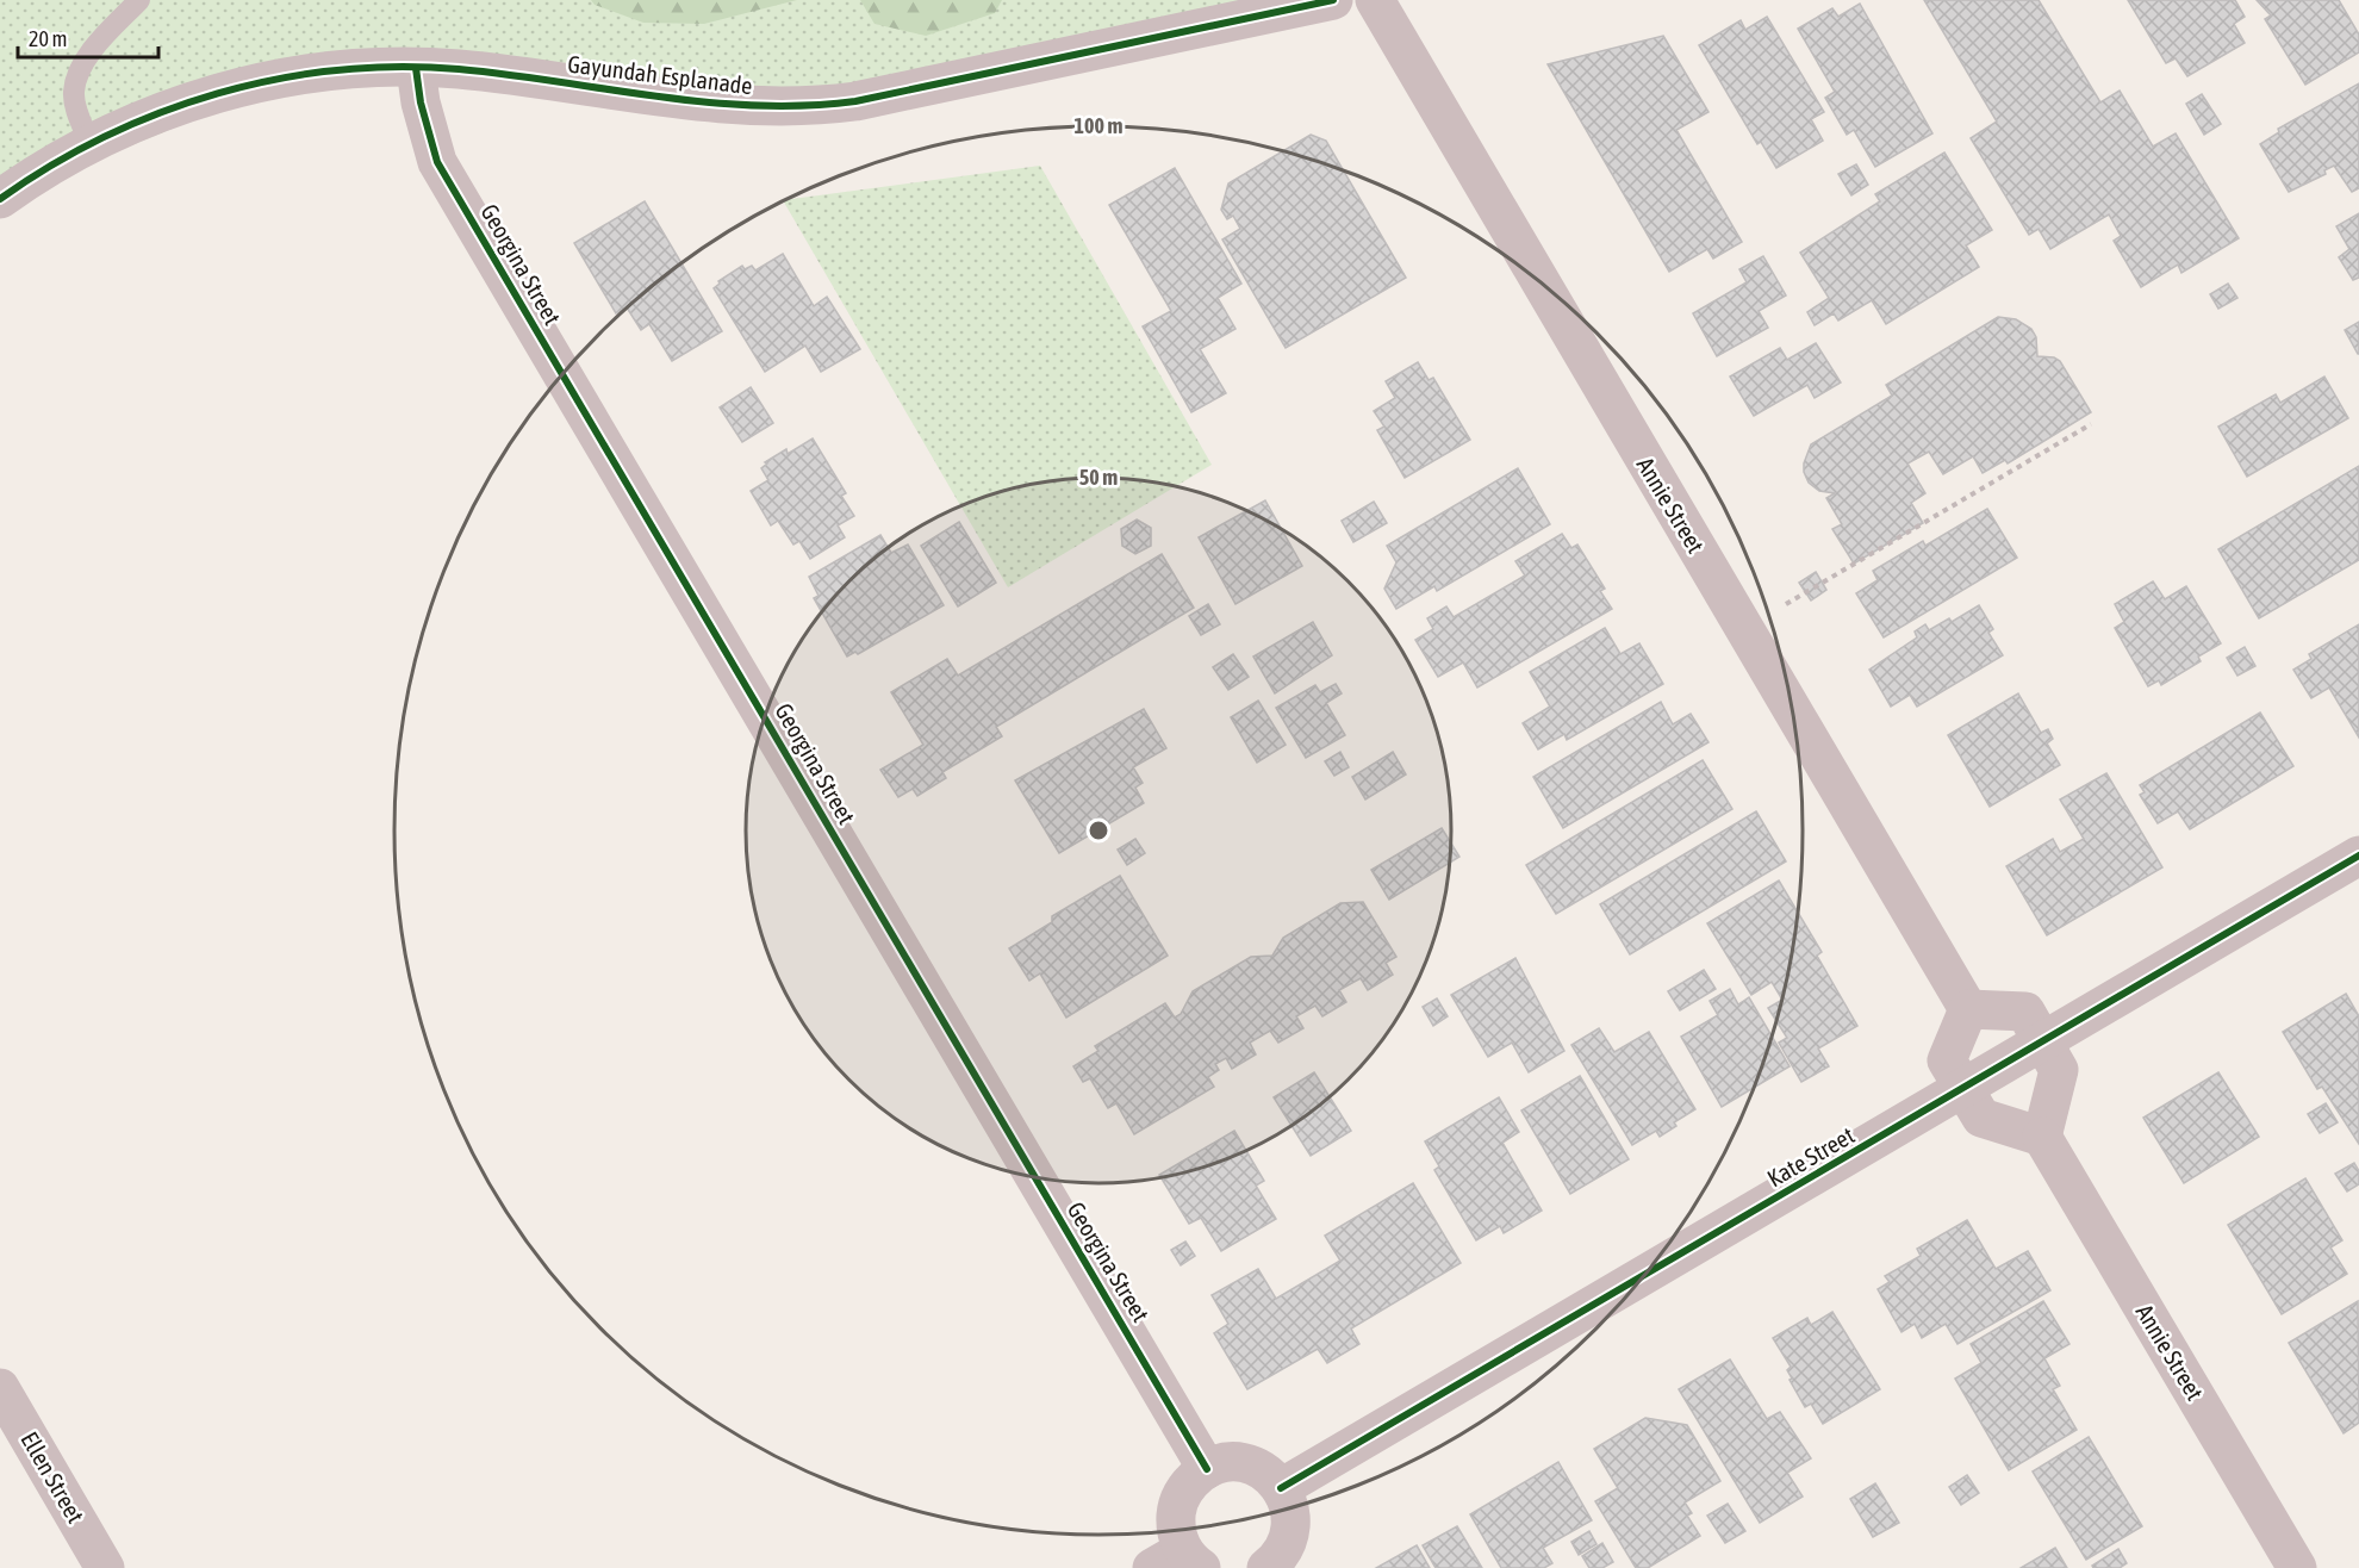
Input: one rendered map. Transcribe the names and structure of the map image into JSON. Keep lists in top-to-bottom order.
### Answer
{
  "streets": {
    "street": [
      "Gayundah Esplanade",
      "Georgina Street",
      "Annie Street",
      "Kate Street",
      "Ellen Street"
    ]
  },
  "crossings": [
    ["Gayundah Esplanade", "Georgina Street"]
  ],
  "scale_bar": "20 m",
  "rings": ["100 m", "50 m"]
}
